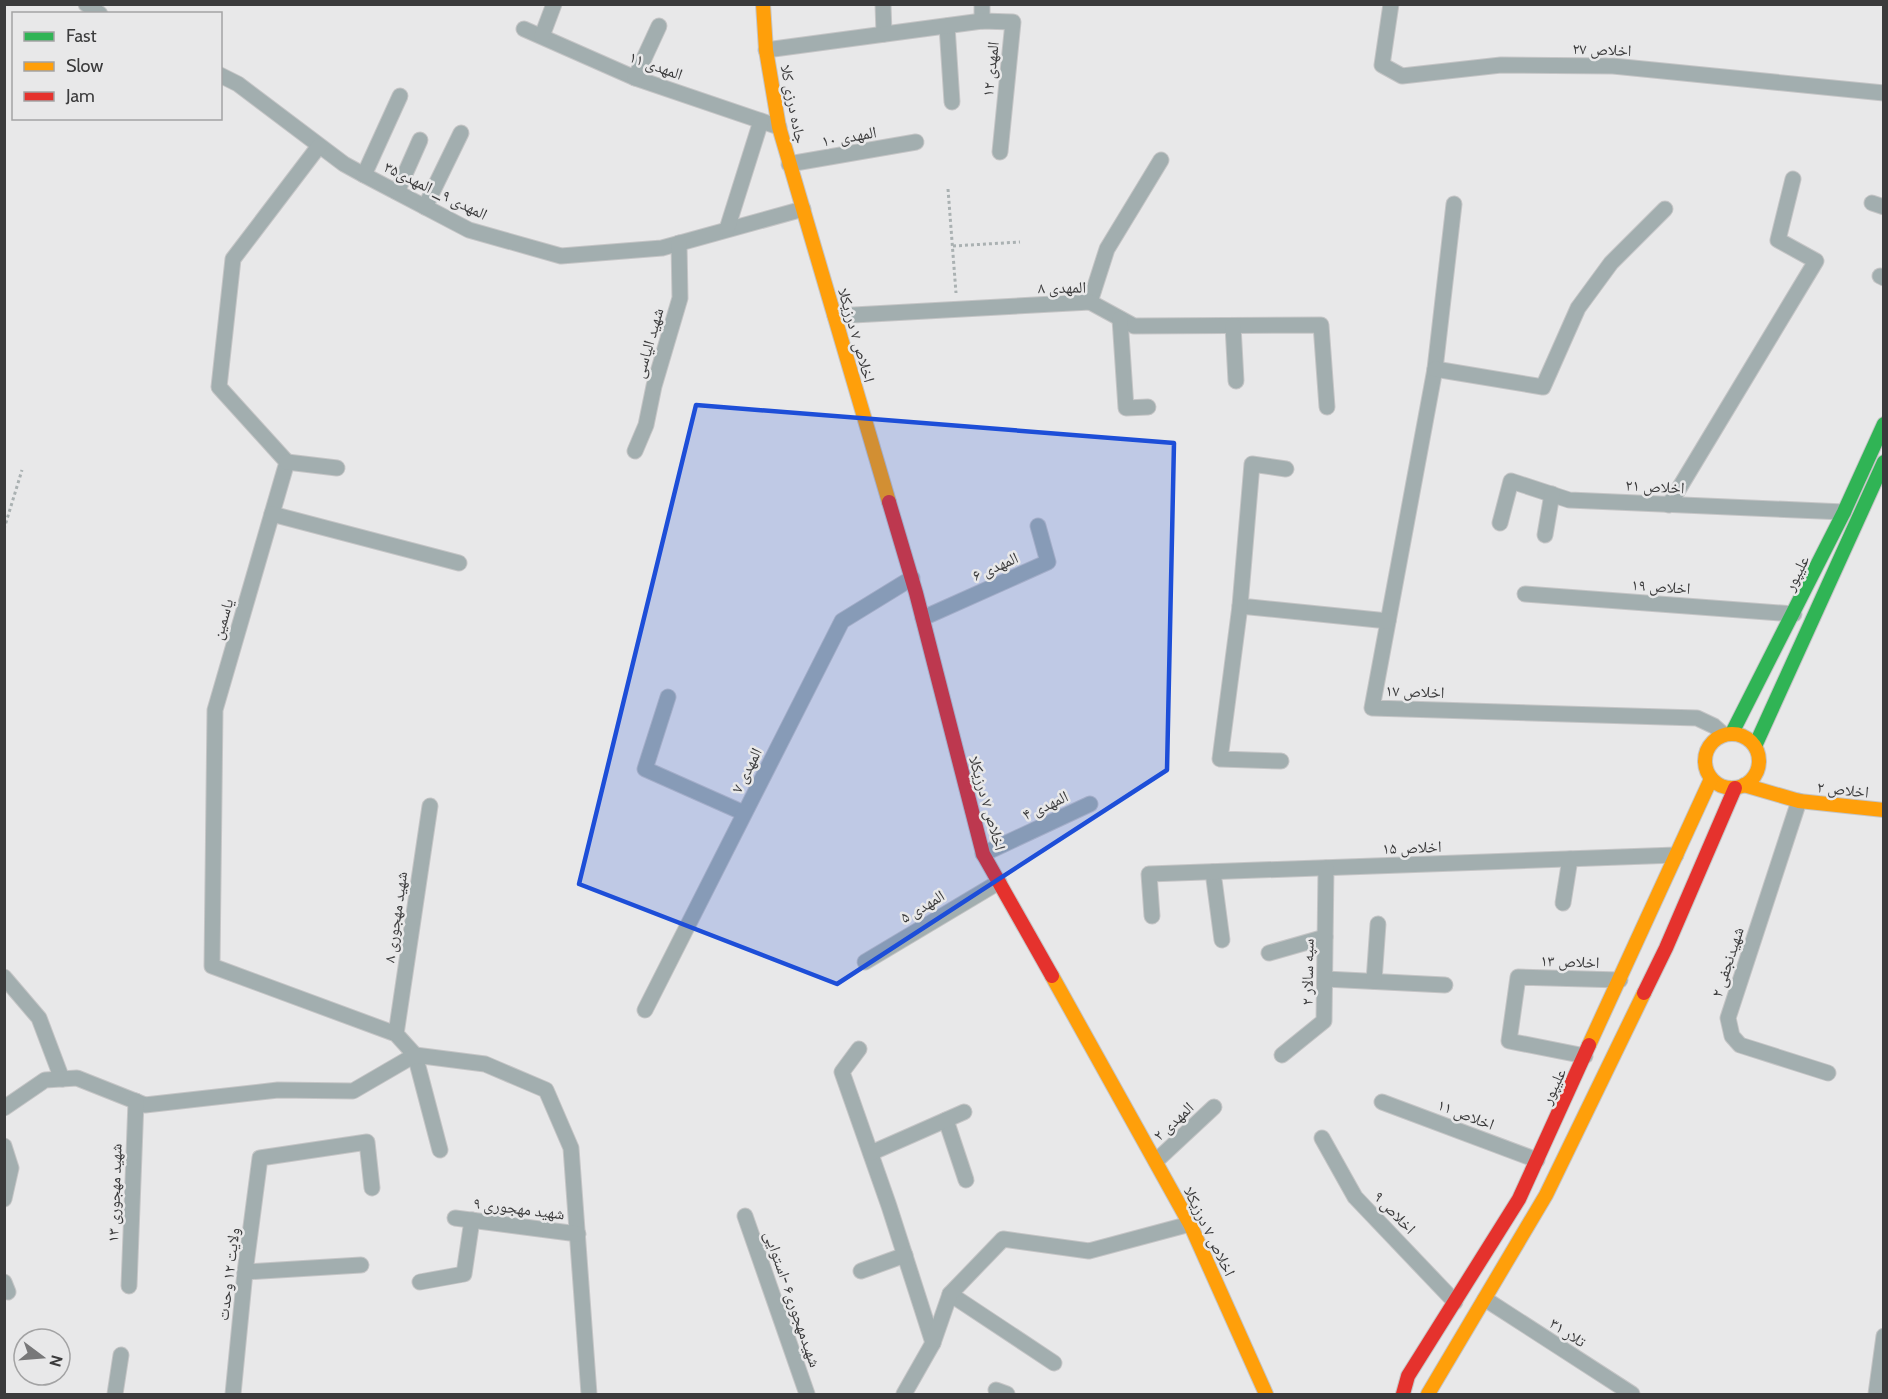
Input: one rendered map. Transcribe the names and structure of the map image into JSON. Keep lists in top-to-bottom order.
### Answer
{
  "streets": {
    "main road": [
      "جاده درزی کلا",
      "اخلاص ۷ درزیکلا",
      "علیپور",
      "اخلاص ۲"
    ],
    "street": [
      "اخلاص ۲۷",
      "المهدی ۱۱",
      "المهدی ۱۲",
      "المهدی ۱۰",
      "المهدی ۹_ المهدی۳۵",
      "المهدی ۸",
      "شهید الیاسی",
      "اخلاص ۲۱",
      "المهدی ۶",
      "اخلاص ۱۹",
      "یاسمین",
      "اخلاص ۱۷",
      "المهدی ۷",
      "المهدی ۴",
      "اخلاص ۱۵",
      "المهدی ۵",
      "شهید مهجوری ۸",
      "اخلاص ۱۳",
      "شهیدنجفی ۲",
      "سپه سالار ۲",
      "اخلاص ۱۱",
      "المهدی ۲",
      "شهید مهجوری ۱۳",
      "شهید مهجوری ۹",
      "اخلاص ۹",
      "ولایت ۱۲ وحدت",
      "شهیدمهجوری۶ -استوایی",
      "تلار ۳۱"
    ]
  },
  "crossings": [
    ["المهدی ۱۱", "جاده درزی کلا"],
    ["المهدی ۱۲", "جاده درزی کلا"],
    ["جاده درزی کلا", "المهدی ۱۰"],
    ["جاده درزی کلا", "المهدی ۹_ المهدی۳۵"],
    ["جاده درزی کلا", "اخلاص ۷ درزیکلا"],
    ["المهدی ۹_ المهدی۳۵", "اخلاص ۷ درزیکلا"],
    ["المهدی ۹_ المهدی۳۵", "شهید الیاسی"],
    ["المهدی ۸", "اخلاص ۷ درزیکلا"],
    ["اخلاص ۷ درزیکلا", "المهدی ۶"],
    ["اخلاص ۷ درزیکلا", "المهدی ۷"],
    ["اخلاص ۷ درزیکلا", "المهدی ۴"],
    ["اخلاص ۷ درزیکلا", "المهدی ۵"],
    ["اخلاص ۷ درزیکلا", "المهدی ۲"],
    ["اخلاص ۲۱", "علیپور"],
    ["علیپور", "اخلاص ۱۹"],
    ["علیپور", "اخلاص ۱۷"],
    ["علیپور", "اخلاص ۲"],
    ["علیپور", "اخلاص ۱۵"],
    ["علیپور", "اخلاص ۱۳"],
    ["علیپور", "اخلاص ۱۱"],
    ["علیپور", "اخلاص ۹"],
    ["یاسمین", "شهید مهجوری ۸"],
    ["اخلاص ۱۷", "اخلاص ۲"],
    ["اخلاص ۲", "شهیدنجفی ۲"],
    ["اخلاص ۱۵", "سپه سالار ۲"]
  ],
  "legend": ["Fast", "Slow", "Jam"],
  "north": "right"
}
